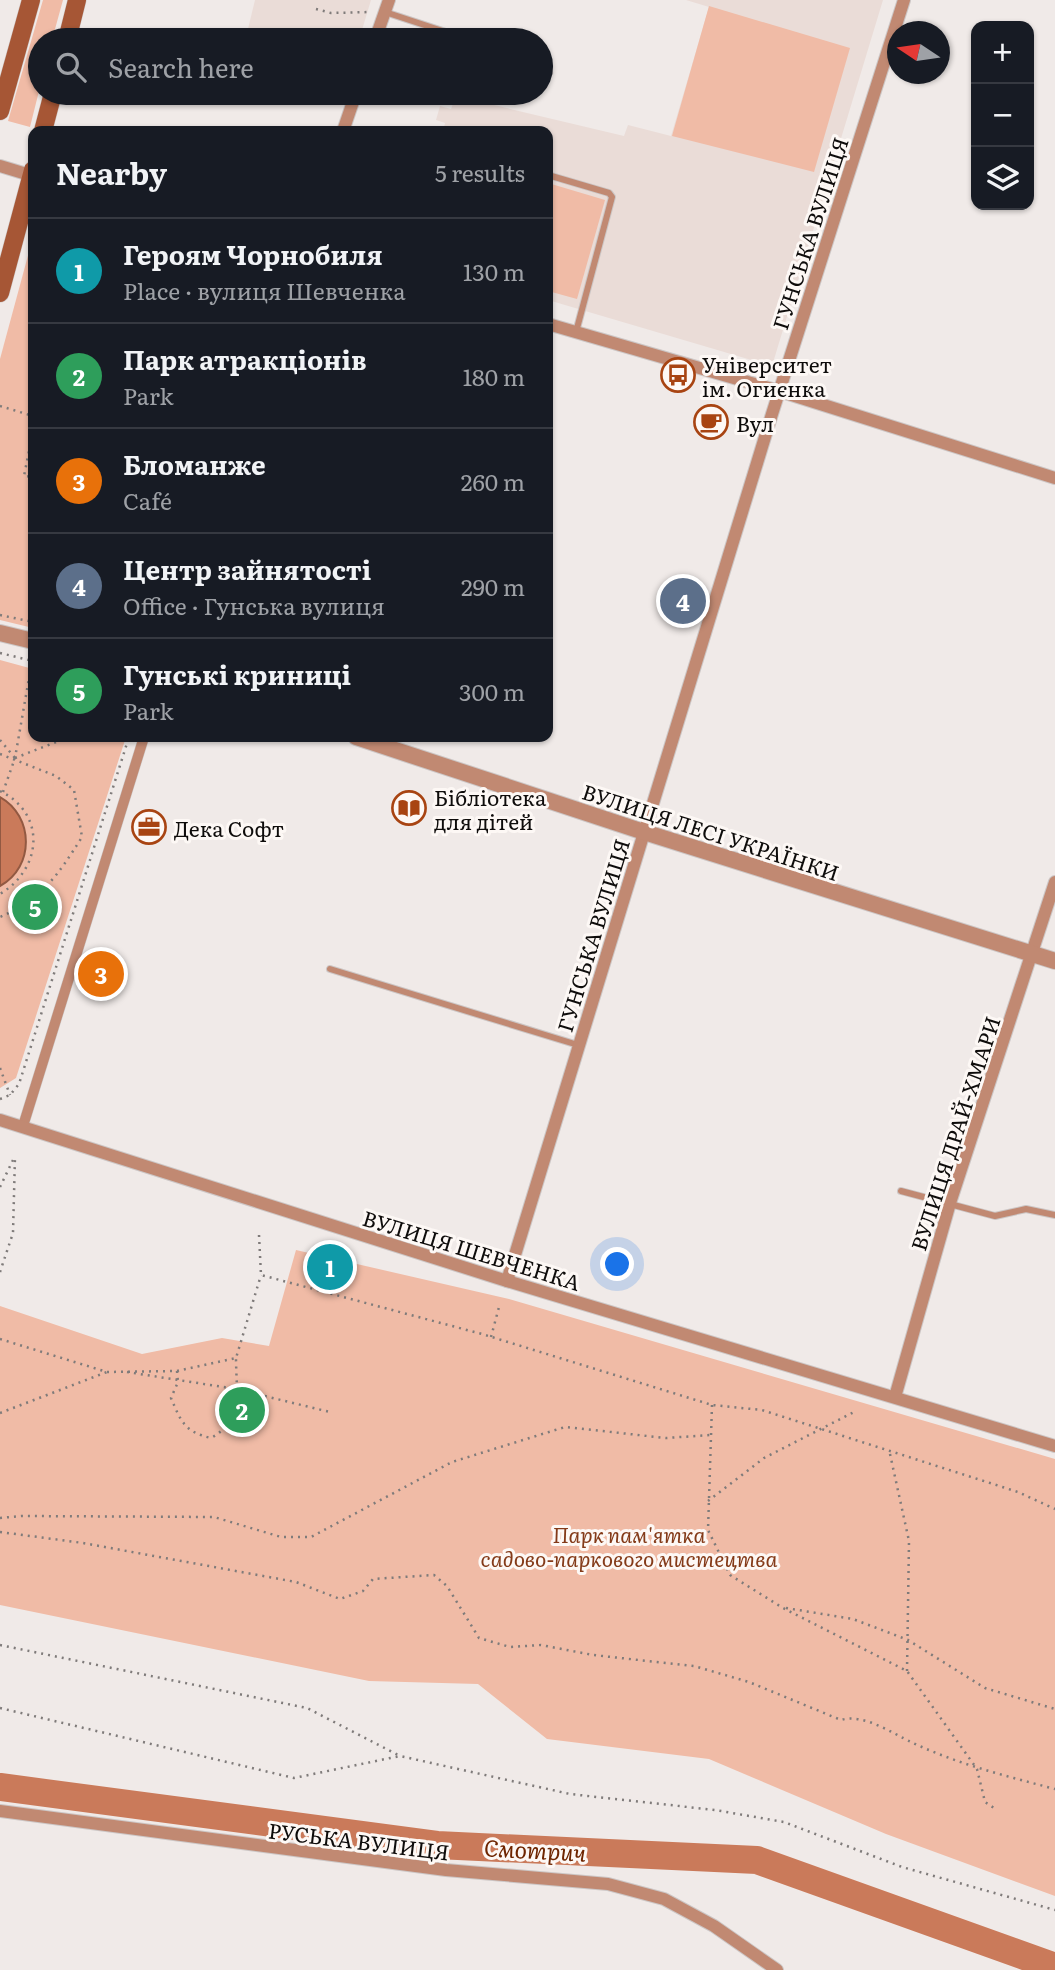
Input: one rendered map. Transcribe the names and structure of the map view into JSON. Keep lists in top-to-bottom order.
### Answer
{
  "streets": {
    "street": [
      "ГУНСЬКА ВУЛИЦЯ",
      "ВУЛИЦЯ ЛЕСІ УКРАЇНКИ",
      "ВУЛИЦЯ ДРАЙ-ХМАРИ",
      "ВУЛИЦЯ ШЕВЧЕНКА",
      "РУСЬКА ВУЛИЦЯ"
    ]
  },
  "crossings": [
    ["ГУНСЬКА ВУЛИЦЯ", "ВУЛИЦЯ ЛЕСІ УКРАЇНКИ"],
    ["ГУНСЬКА ВУЛИЦЯ", "ВУЛИЦЯ ШЕВЧЕНКА"],
    ["ВУЛИЦЯ ЛЕСІ УКРАЇНКИ", "ВУЛИЦЯ ДРАЙ-ХМАРИ"],
    ["ВУЛИЦЯ ДРАЙ-ХМАРИ", "ВУЛИЦЯ ШЕВЧЕНКА"]
  ],
  "water": ["Смотрич"],
  "parks": ["Парк пам'ятка садово-паркового мистецтва"],
  "places": {
    "bus stop": ["Університет ім. Огиєнка"],
    "cafe": ["Вул"],
    "library": ["Бібліотека для дітей"],
    "office": ["Дека Софт"]
  },
  "north": "left",
  "page": {
    "map_buttons": ["+", "−"],
    "search": "Search here",
    "heading": ["Nearby", "5 results"],
    "list": [
      {
        "mark": "1",
        "name": "Героям Чорнобиля",
        "note": "Place · вулиця Шевченка",
        "value": "130 m"
      },
      {
        "mark": "2",
        "name": "Парк атракціонів",
        "note": "Park",
        "value": "180 m"
      },
      {
        "mark": "3",
        "name": "Бломанже",
        "note": "Café",
        "value": "260 m"
      },
      {
        "mark": "4",
        "name": "Центр зайнятості",
        "note": "Office · Гунська вулиця",
        "value": "290 m"
      },
      {
        "mark": "5",
        "name": "Гунські криниці",
        "note": "Park",
        "value": "300 m"
      }
    ],
    "pins": [
      "4",
      "5",
      "3",
      "1",
      "2"
    ]
  }
}
